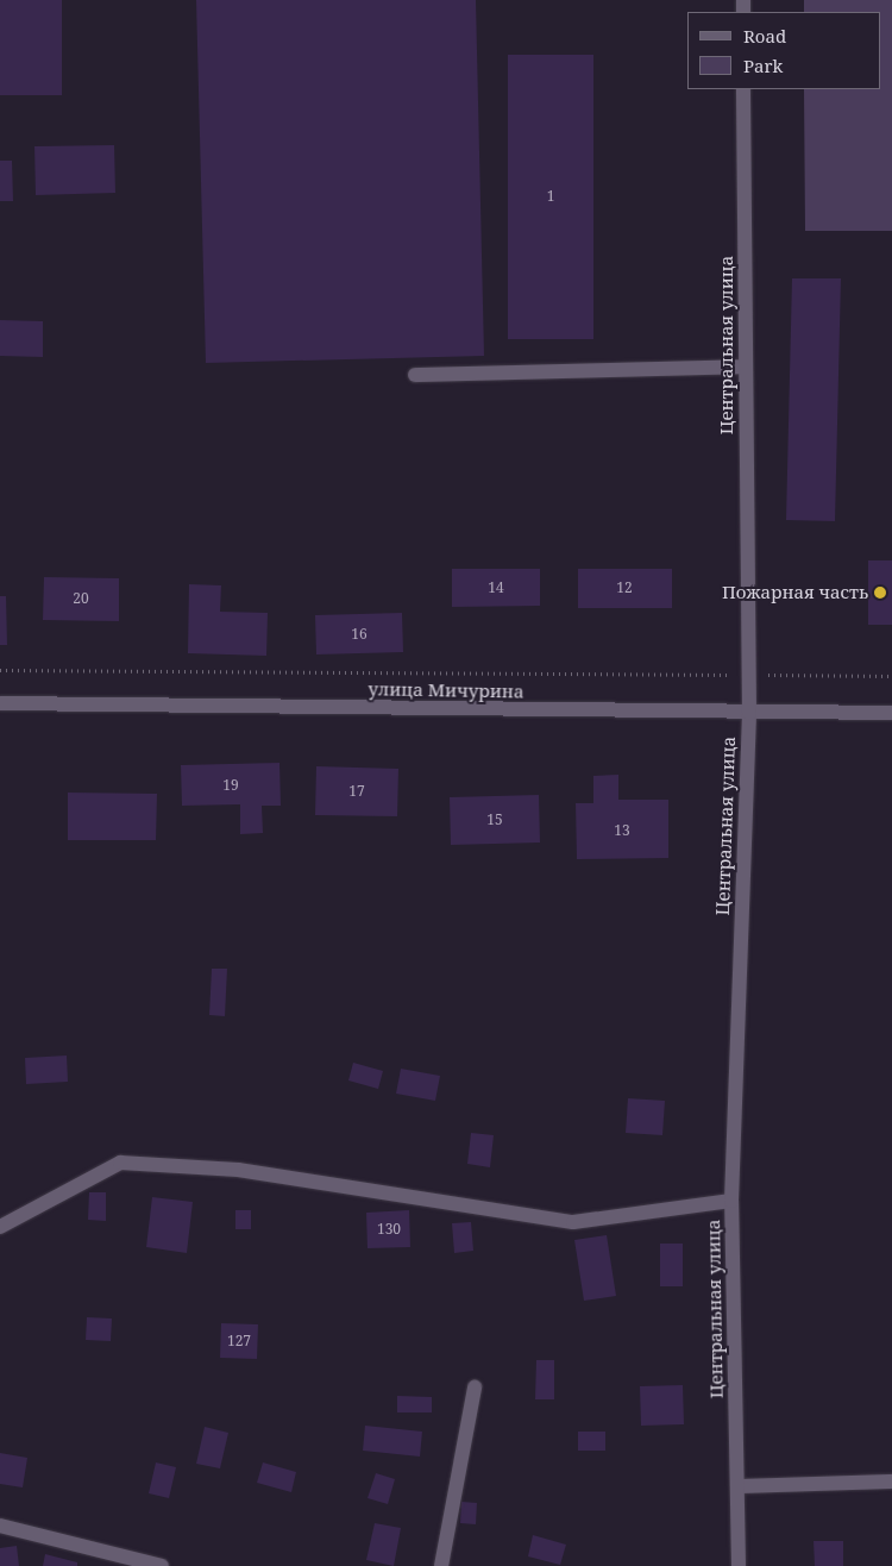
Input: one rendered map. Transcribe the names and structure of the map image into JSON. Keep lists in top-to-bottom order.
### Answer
{
  "streets": {
    "street": ["Центральная улица", "улица Мичурина"]
  },
  "crossings": [
    ["Центральная улица", "улица Мичурина"]
  ],
  "places": ["Пожарная часть"],
  "house_numbers": [
    "1",
    "14",
    "12",
    "20",
    "16",
    "19",
    "17",
    "15",
    "13",
    "130",
    "127"
  ],
  "legend": ["Road", "Park"]
}
